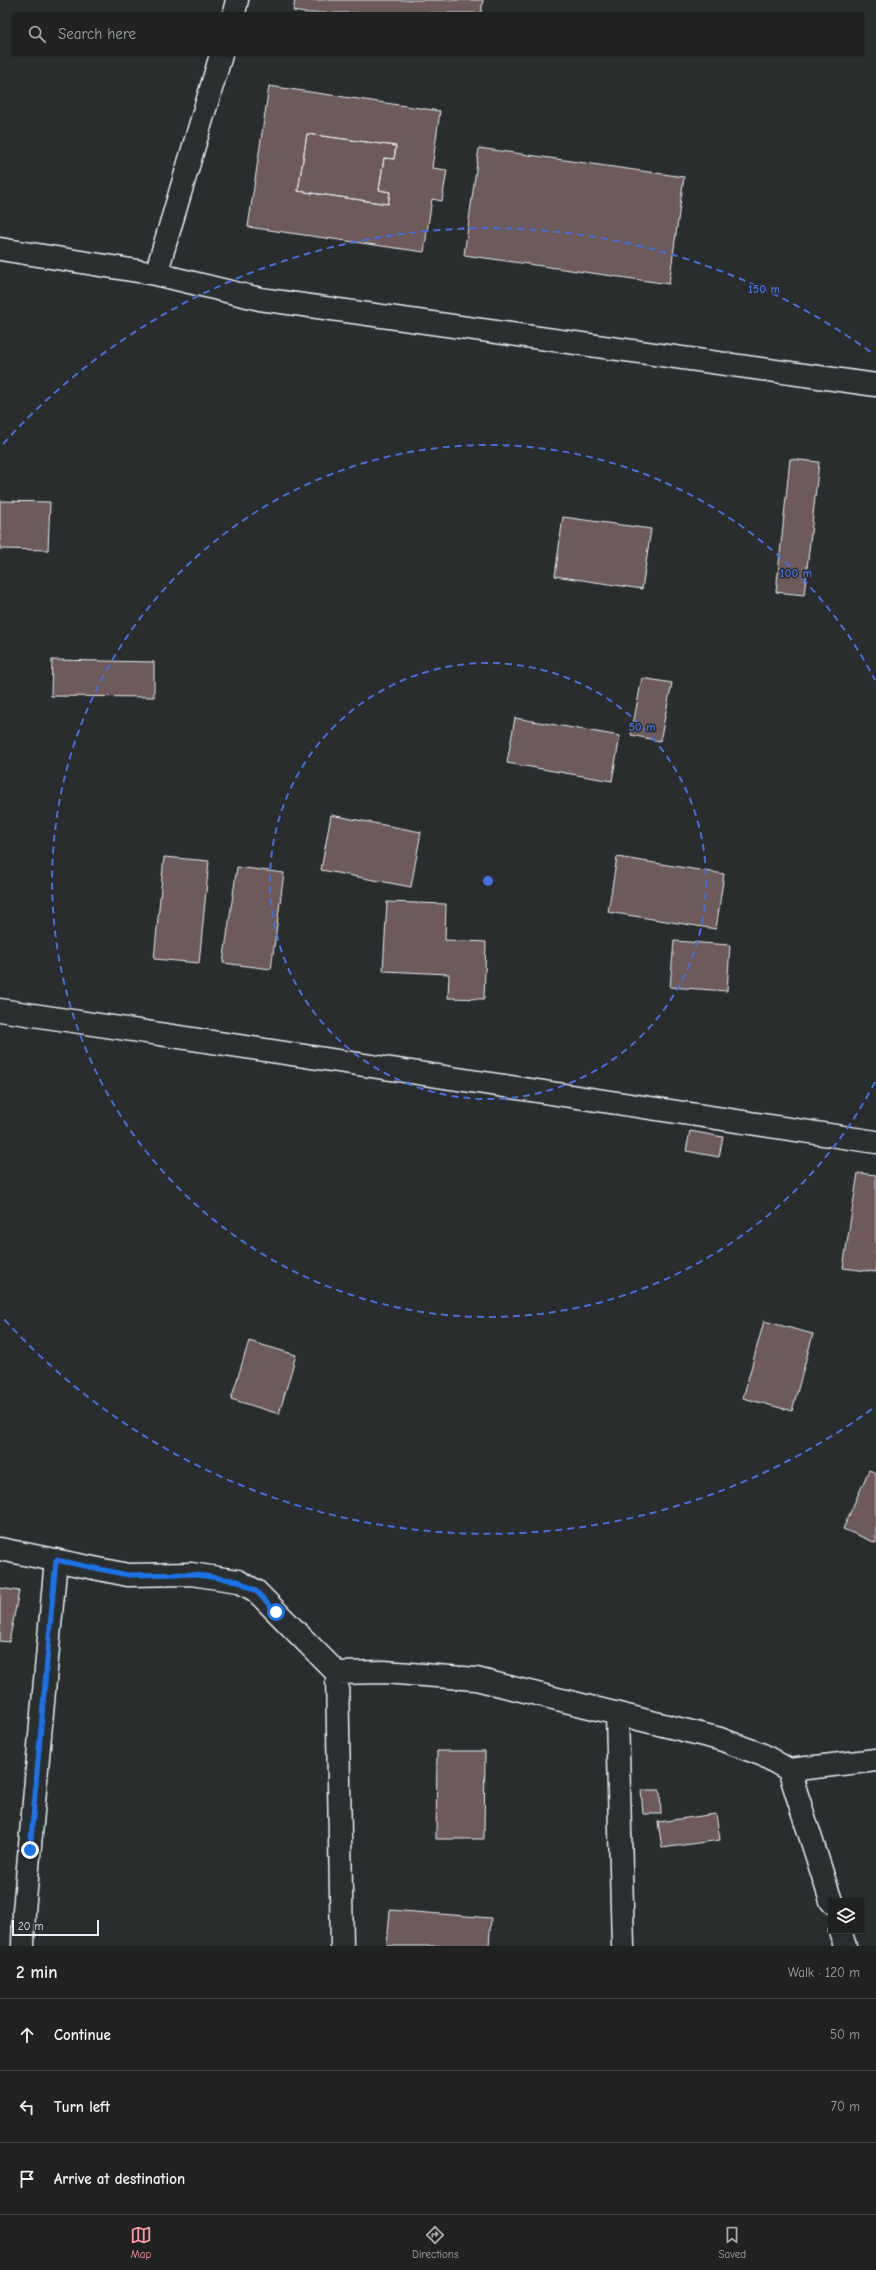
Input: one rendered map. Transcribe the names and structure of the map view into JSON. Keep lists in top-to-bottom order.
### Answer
{
  "scale_bar": "20 m",
  "page": {
    "search": "Search here",
    "scale": "20 m",
    "heading": ["2 min", "Walk · 120 m"],
    "list": [
      ["Continue", "50 m"],
      ["Turn left", "70 m"],
      "Arrive at destination"
    ],
    "nav": ["Map", "Directions", "Saved"]
  },
  "rings": ["150 m", "100 m", "50 m"]
}
